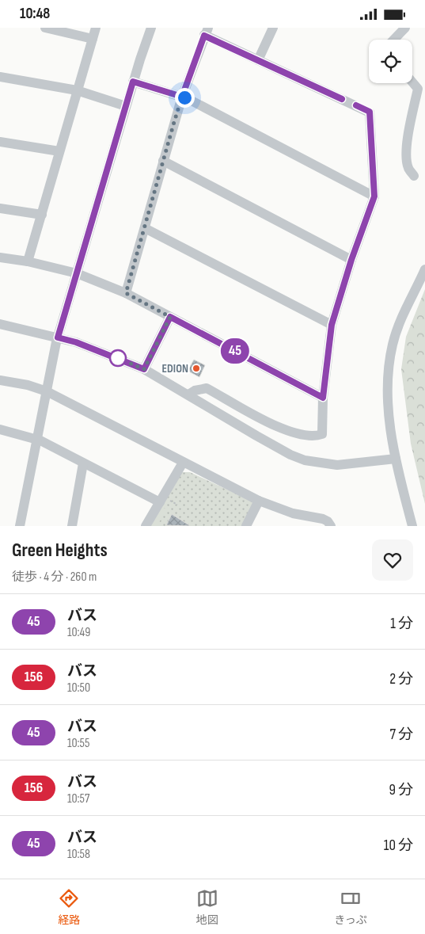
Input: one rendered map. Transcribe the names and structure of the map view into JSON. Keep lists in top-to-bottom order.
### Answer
{
  "places": ["EDION"],
  "lines": ["bus line 45"],
  "page": {
    "status": "10:48",
    "on_map": "45",
    "heading": ["Green Heights", "徒歩 · 4 分 · 260 m"],
    "list": [
      {
        "mark": "45",
        "name": "バス",
        "note": "10:49",
        "value": "1 分"
      },
      {
        "mark": "156",
        "name": "バス",
        "note": "10:50",
        "value": "2 分"
      },
      {
        "mark": "45",
        "name": "バス",
        "note": "10:55",
        "value": "7 分"
      },
      {
        "mark": "156",
        "name": "バス",
        "note": "10:57",
        "value": "9 分"
      },
      {
        "mark": "45",
        "name": "バス",
        "note": "10:58",
        "value": "10 分"
      }
    ],
    "tabs": ["経路", "地図", "きっぷ"]
  }
}
